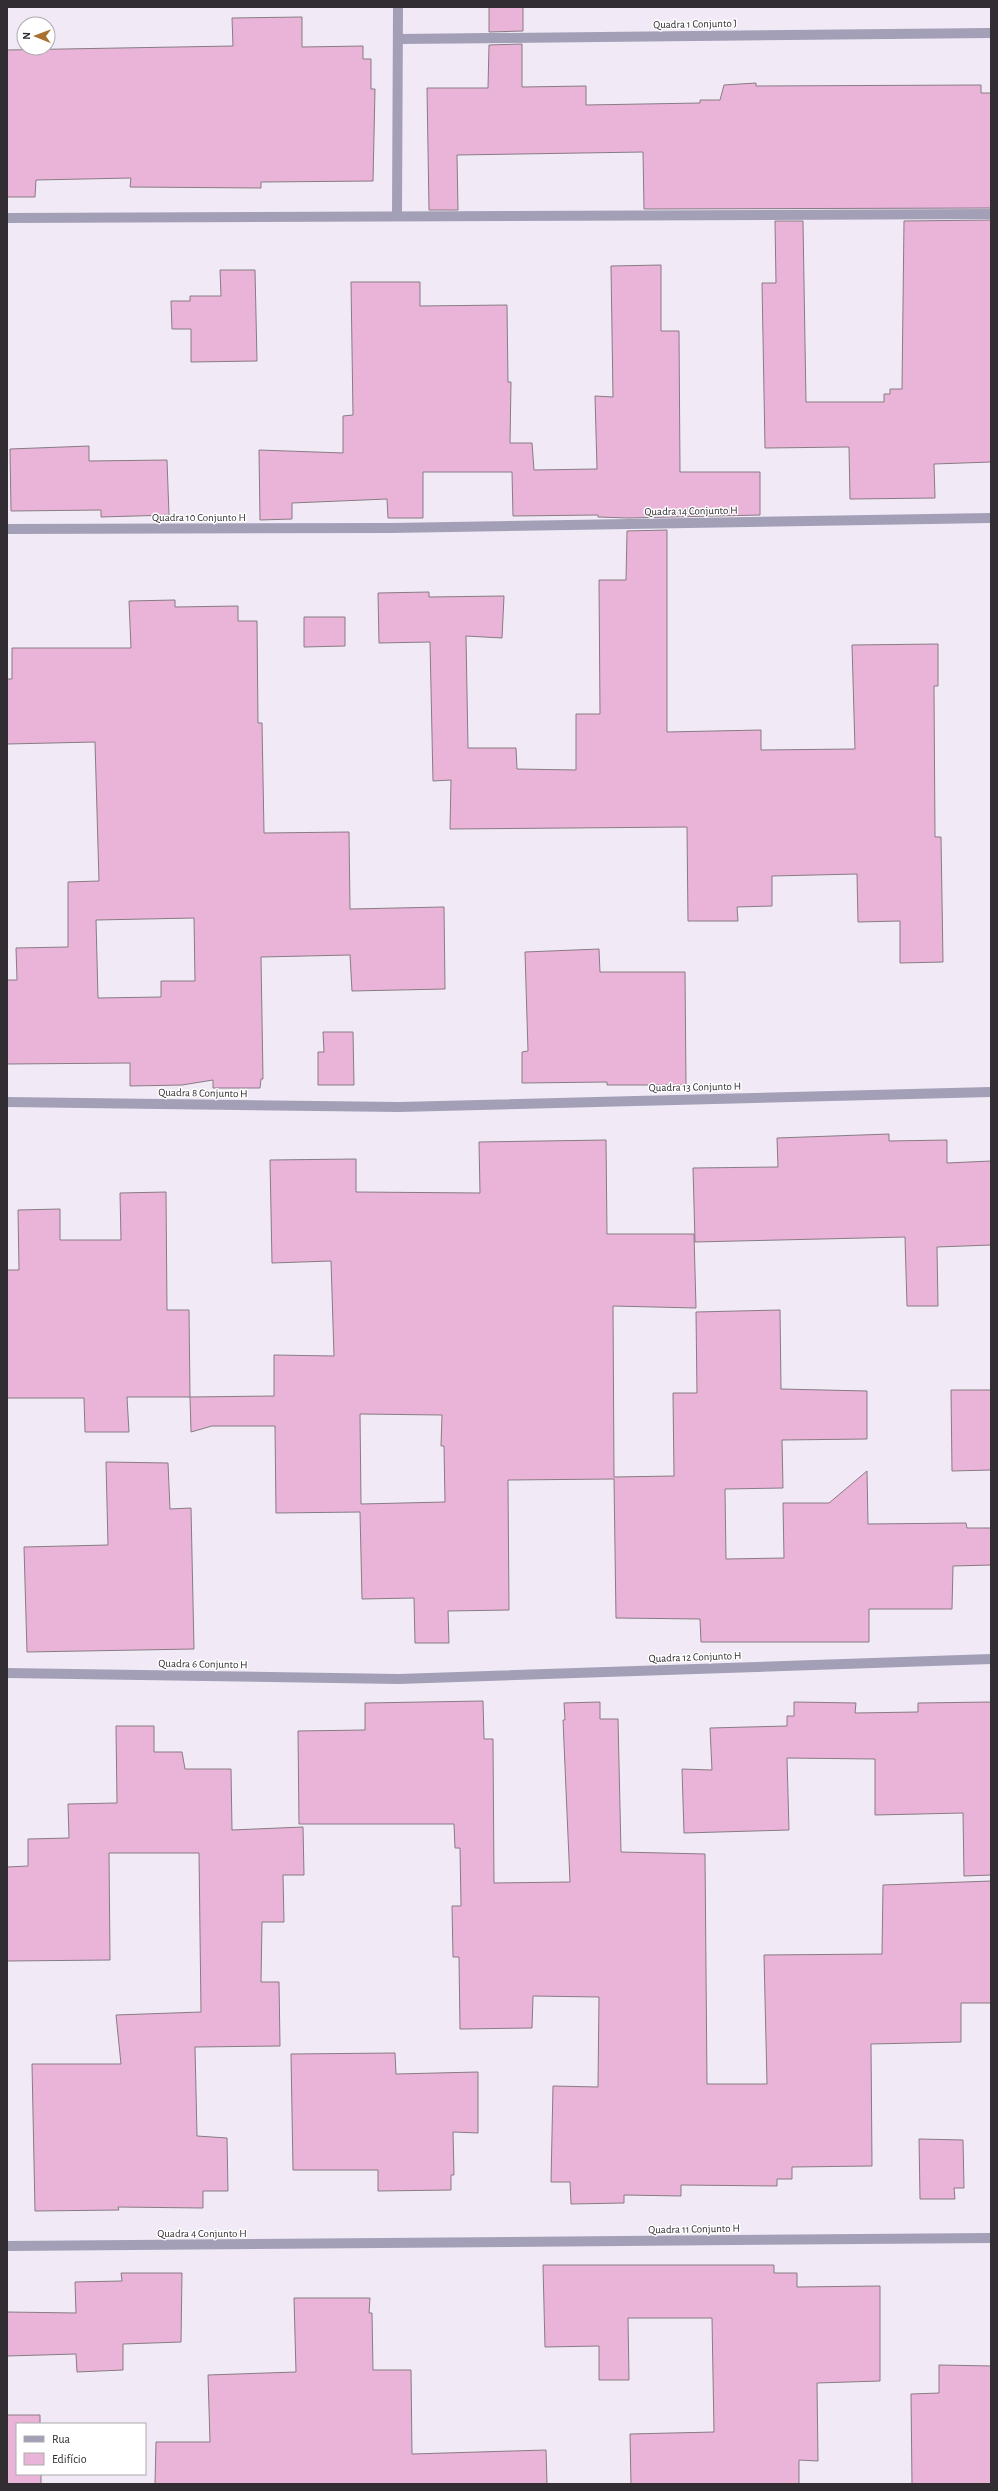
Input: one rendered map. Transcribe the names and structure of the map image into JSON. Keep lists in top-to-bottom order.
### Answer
{
  "streets": {
    "street": [
      "Quadra 1 Conjunto J",
      "Quadra 14 Conjunto H",
      "Quadra 10 Conjunto H",
      "Quadra 13 Conjunto H",
      "Quadra 8 Conjunto H",
      "Quadra 12 Conjunto H",
      "Quadra 6 Conjunto H",
      "Quadra 11 Conjunto H",
      "Quadra 4 Conjunto H"
    ]
  },
  "crossings": [
    ["Quadra 14 Conjunto H", "Quadra 10 Conjunto H"],
    ["Quadra 13 Conjunto H", "Quadra 8 Conjunto H"],
    ["Quadra 12 Conjunto H", "Quadra 6 Conjunto H"],
    ["Quadra 11 Conjunto H", "Quadra 4 Conjunto H"]
  ],
  "legend": ["Rua", "Edifício"],
  "north": "left"
}
